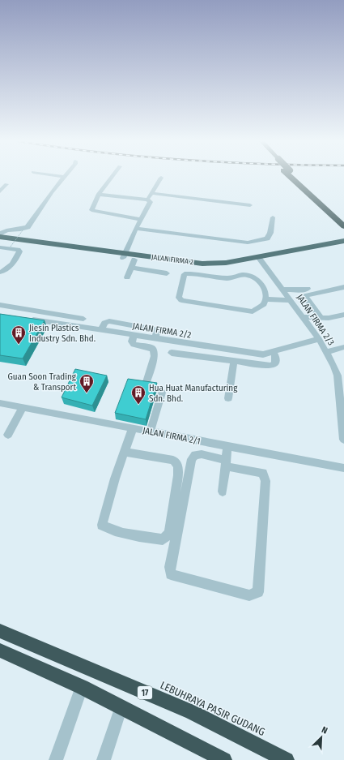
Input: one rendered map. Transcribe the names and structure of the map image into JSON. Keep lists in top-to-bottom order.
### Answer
{
  "streets": {
    "highway": ["17", "LEBUHRAYA PASIR GUDANG"],
    "main road": ["JALAN FIRMA 2"],
    "street": ["JALAN FIRMA 2/3", "JALAN FIRMA 2/2", "JALAN FIRMA 2/1"]
  },
  "crossings": [
    ["JALAN FIRMA 2", "JALAN FIRMA 2/3"],
    ["JALAN FIRMA 2/3", "JALAN FIRMA 2/2"]
  ],
  "places": {
    "building": ["Jiesin Plastics Industry Sdn. Bhd.", "Guan Soon Trading & Transport", "Hua Huat Manufacturing Sdn. Bhd."]
  },
  "north": "top right"
}
